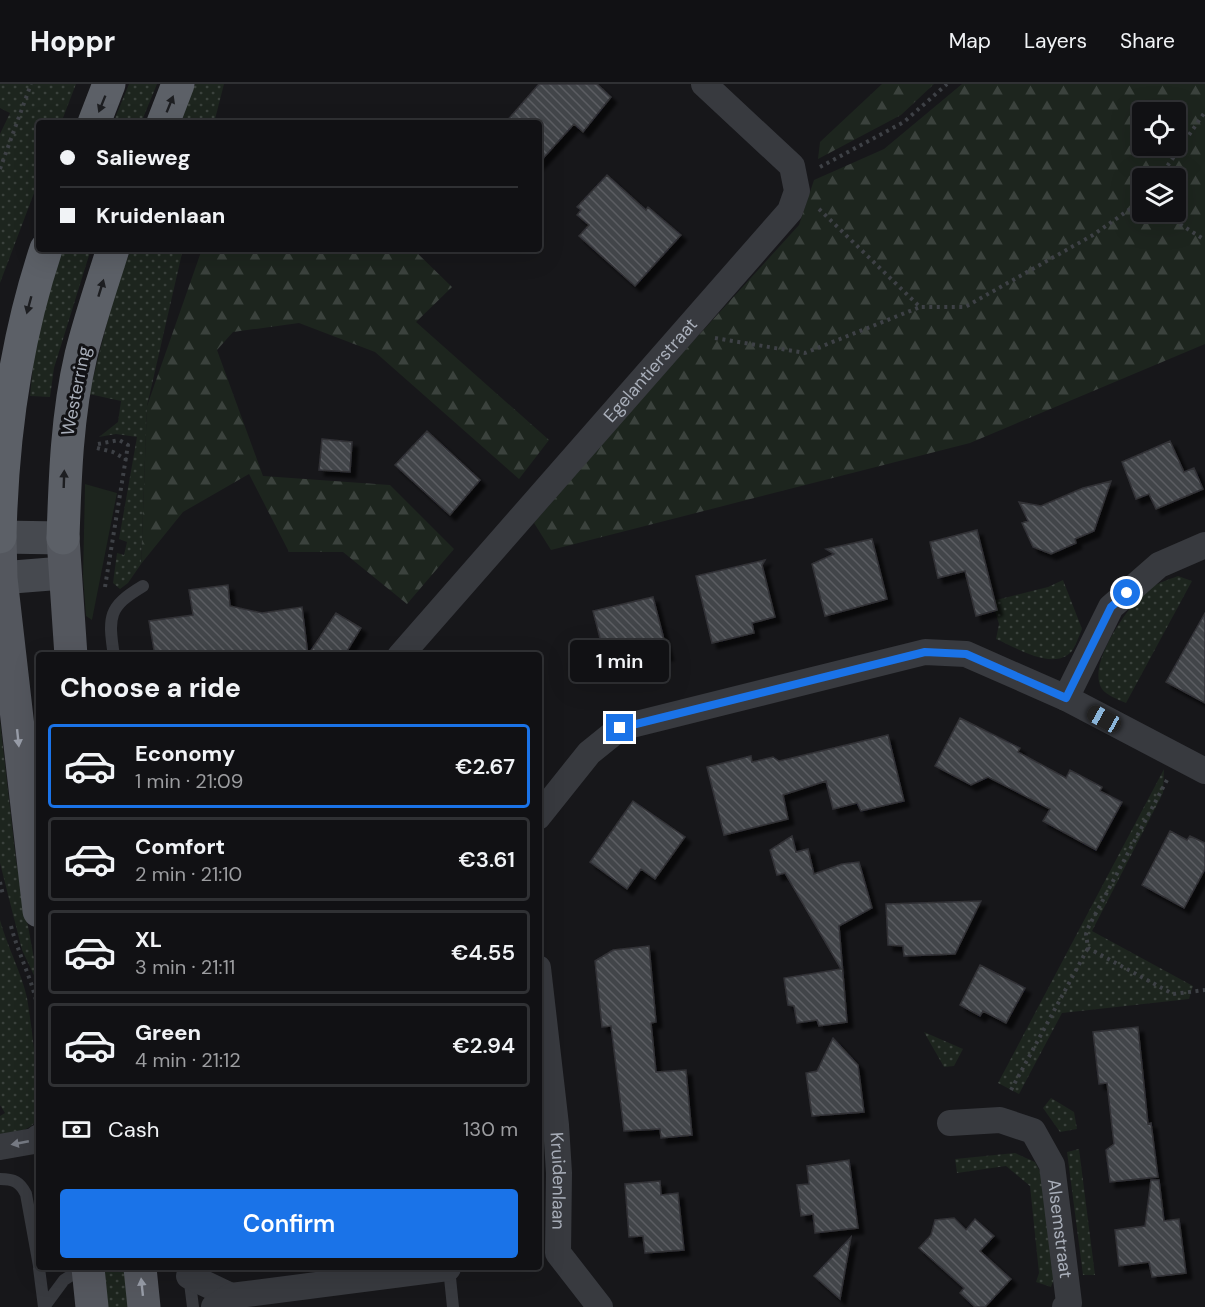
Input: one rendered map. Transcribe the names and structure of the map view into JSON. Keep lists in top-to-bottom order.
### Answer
{
  "streets": {
    "highway": ["Westerring"],
    "street": ["Egelantierstraat", "Kruidenlaan", "Alsemstraat"]
  },
  "page": {
    "header": "Hoppr",
    "nav": ["Map", "Layers", "Share"],
    "banner": ["Salieweg", "Kruidenlaan"],
    "bubble": "1 min",
    "heading": "Choose a ride",
    "list": [
      {
        "name": "Economy",
        "note": "1 min · 21:09",
        "value": "€2.67"
      },
      {
        "name": "Comfort",
        "note": "2 min · 21:10",
        "value": "€3.61"
      },
      {
        "name": "XL",
        "note": "3 min · 21:11",
        "value": "€4.55"
      },
      {
        "name": "Green",
        "note": "4 min · 21:12",
        "value": "€2.94"
      }
    ],
    "pay": ["Cash", "130 m"],
    "buttons": "Confirm"
  }
}
